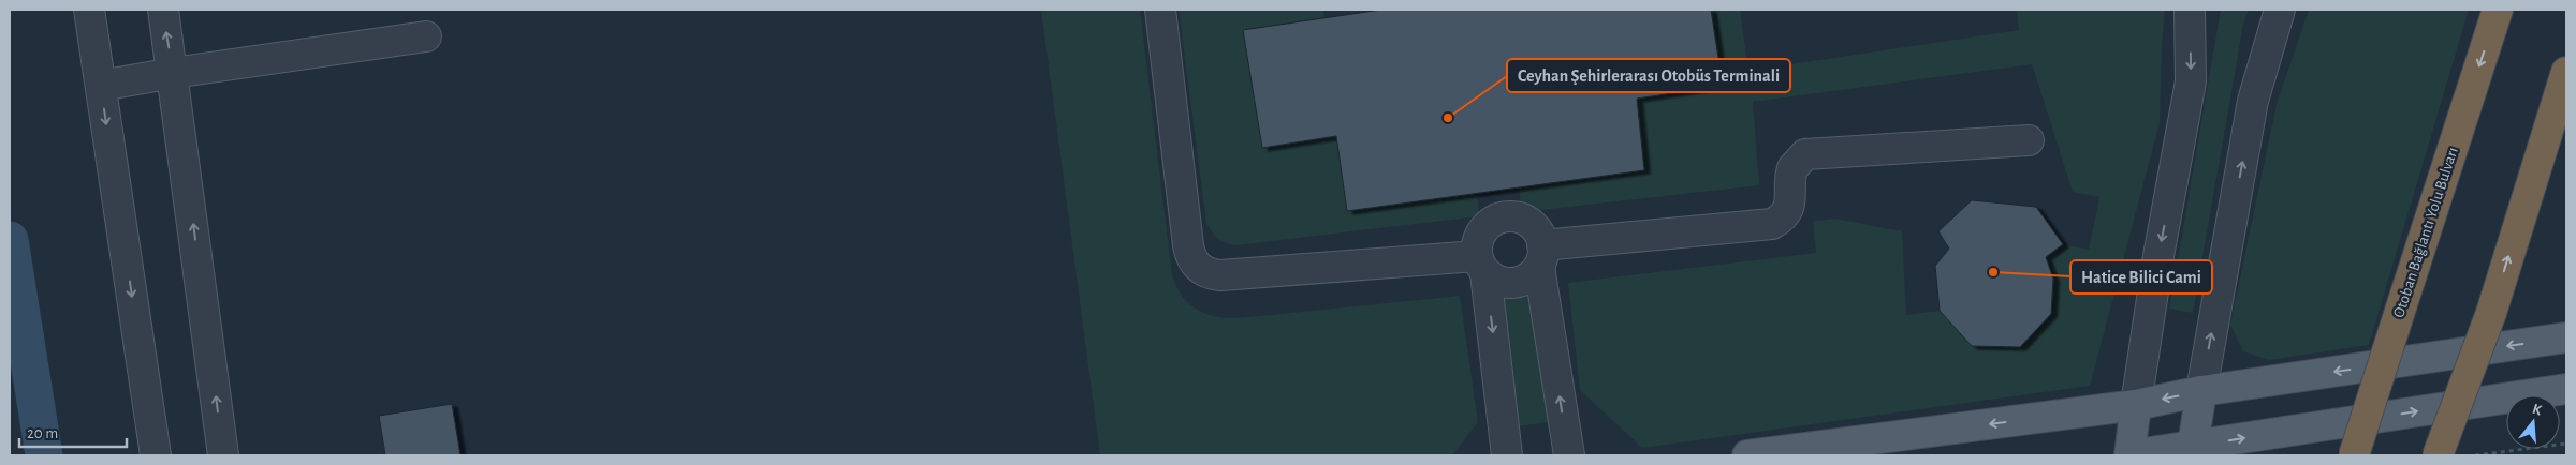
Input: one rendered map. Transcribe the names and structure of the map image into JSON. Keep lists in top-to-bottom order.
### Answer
{
  "streets": {
    "highway": ["Otoban Bağlantı Yolu Bulvarı"]
  },
  "places": ["Ceyhan Şehirlerarası Otobüs Terminali", "Hatice Bilici Cami"],
  "scale_bar": "20 m",
  "north": "top"
}
